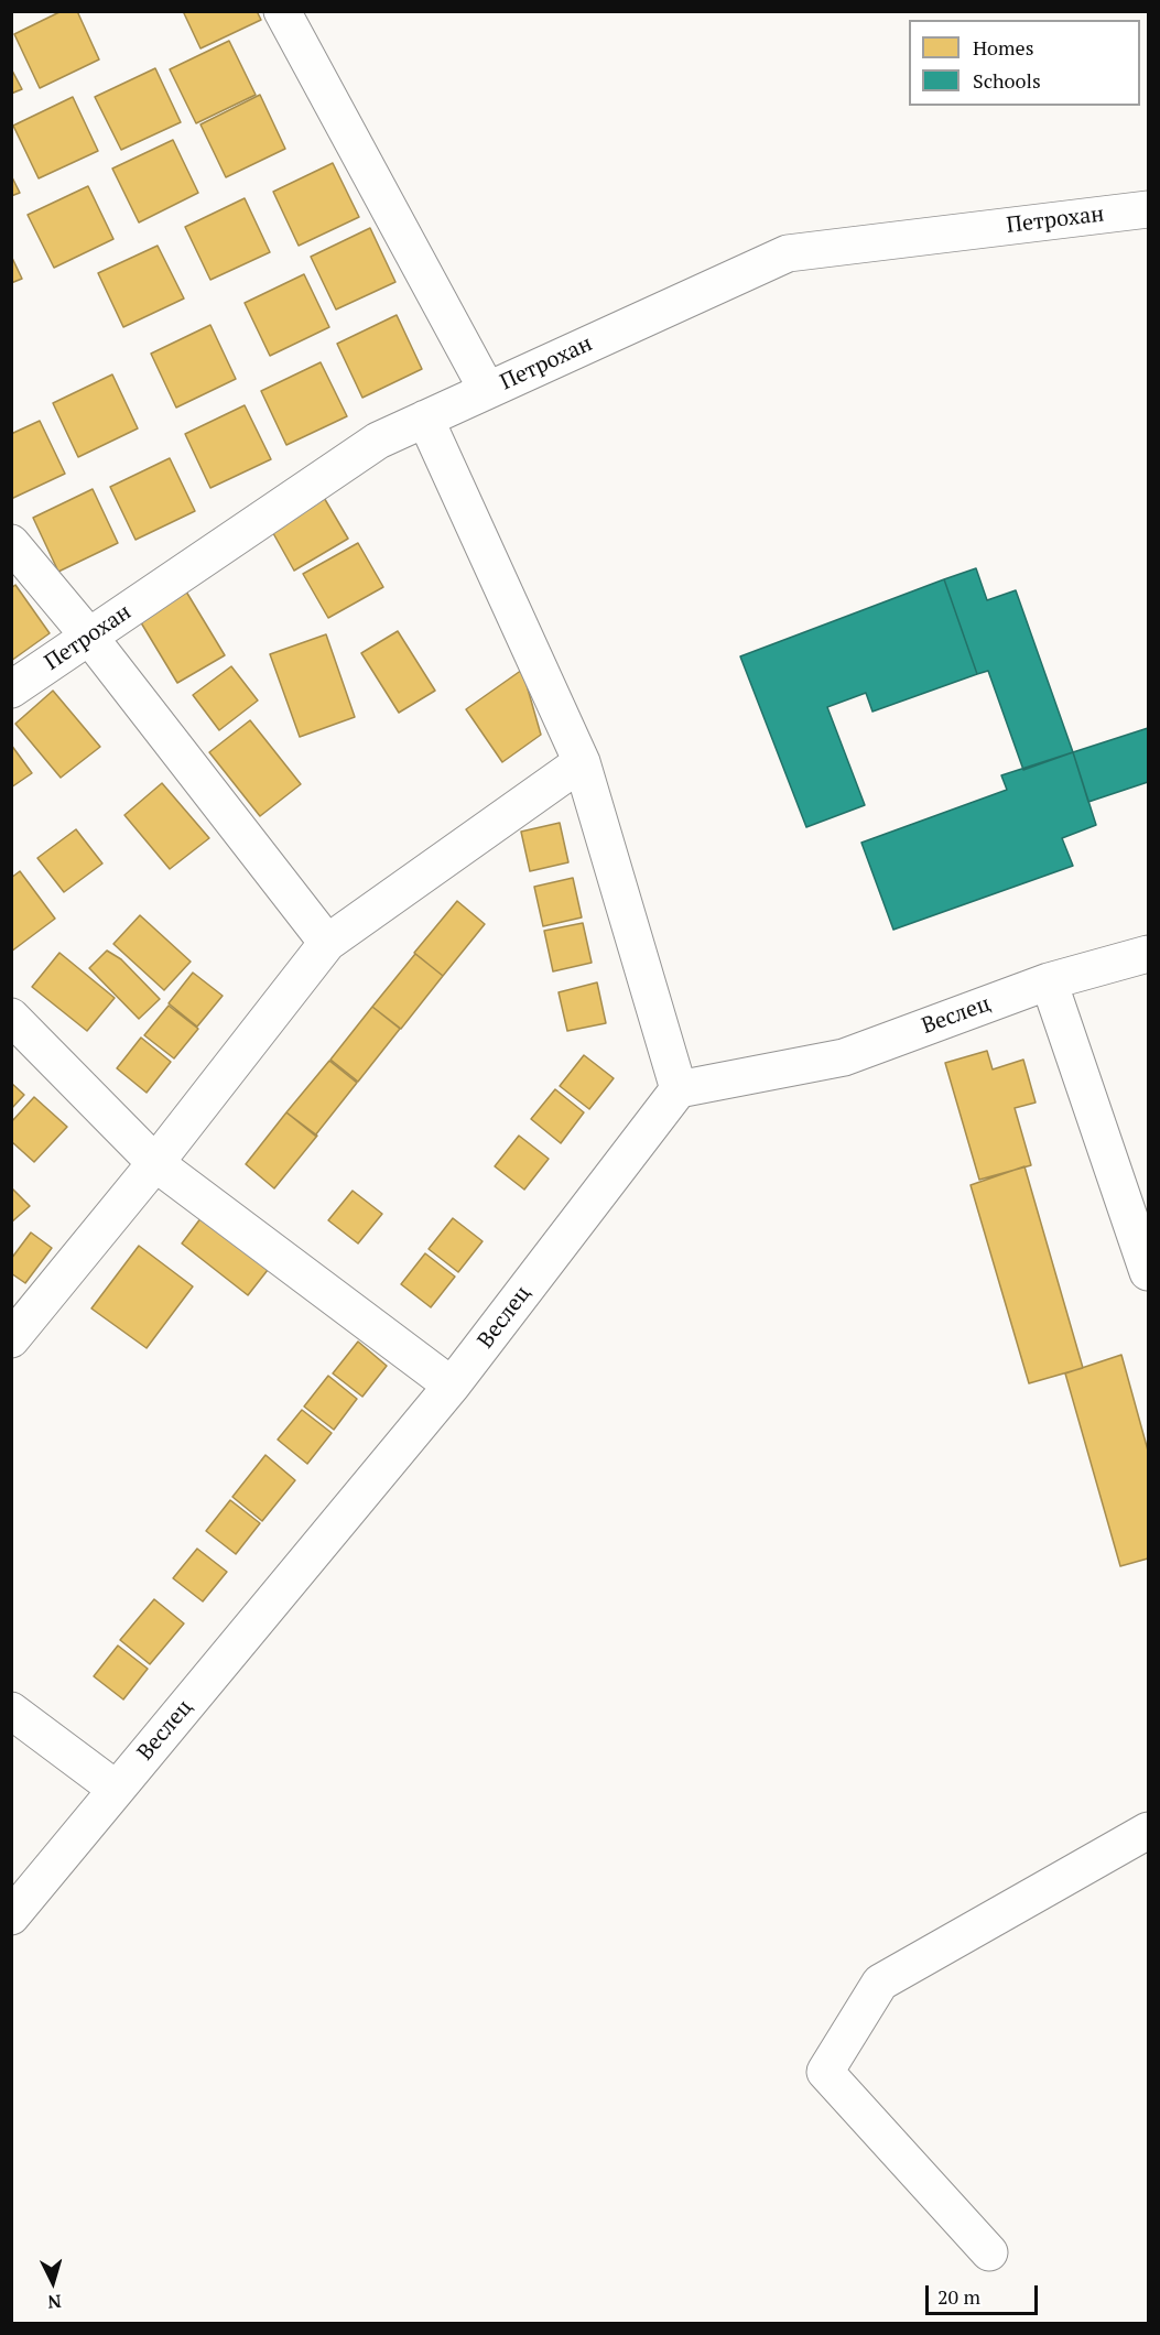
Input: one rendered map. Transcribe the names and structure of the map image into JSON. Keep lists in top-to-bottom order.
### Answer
{
  "streets": {
    "street": ["Петрохан", "Веслец"]
  },
  "legend": ["Homes", "Schools"],
  "scale_bar": "20 m",
  "north": "bottom"
}
